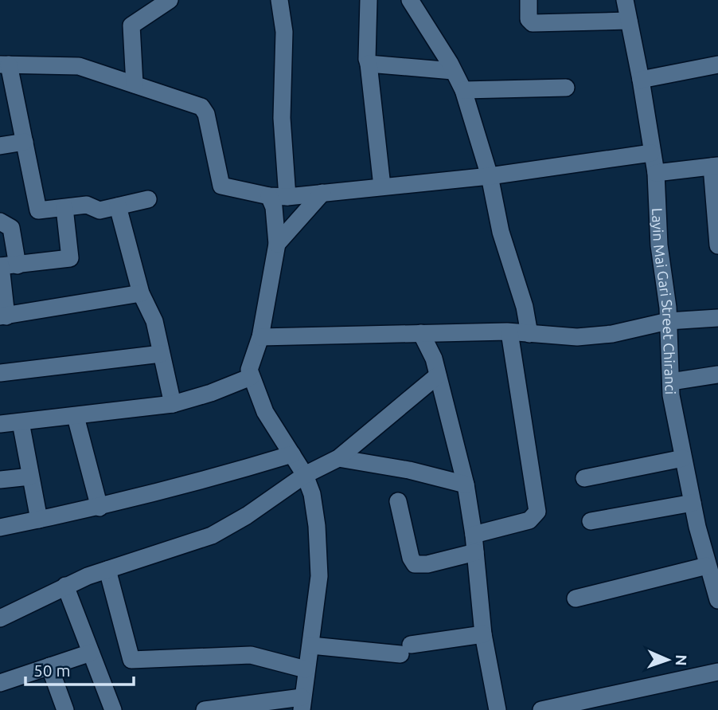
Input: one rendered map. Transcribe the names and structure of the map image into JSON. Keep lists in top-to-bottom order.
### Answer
{
  "streets": {
    "street": ["Layin Mai Gari Street Chiranci"]
  },
  "scale_bar": "50 m",
  "north": "right"
}
